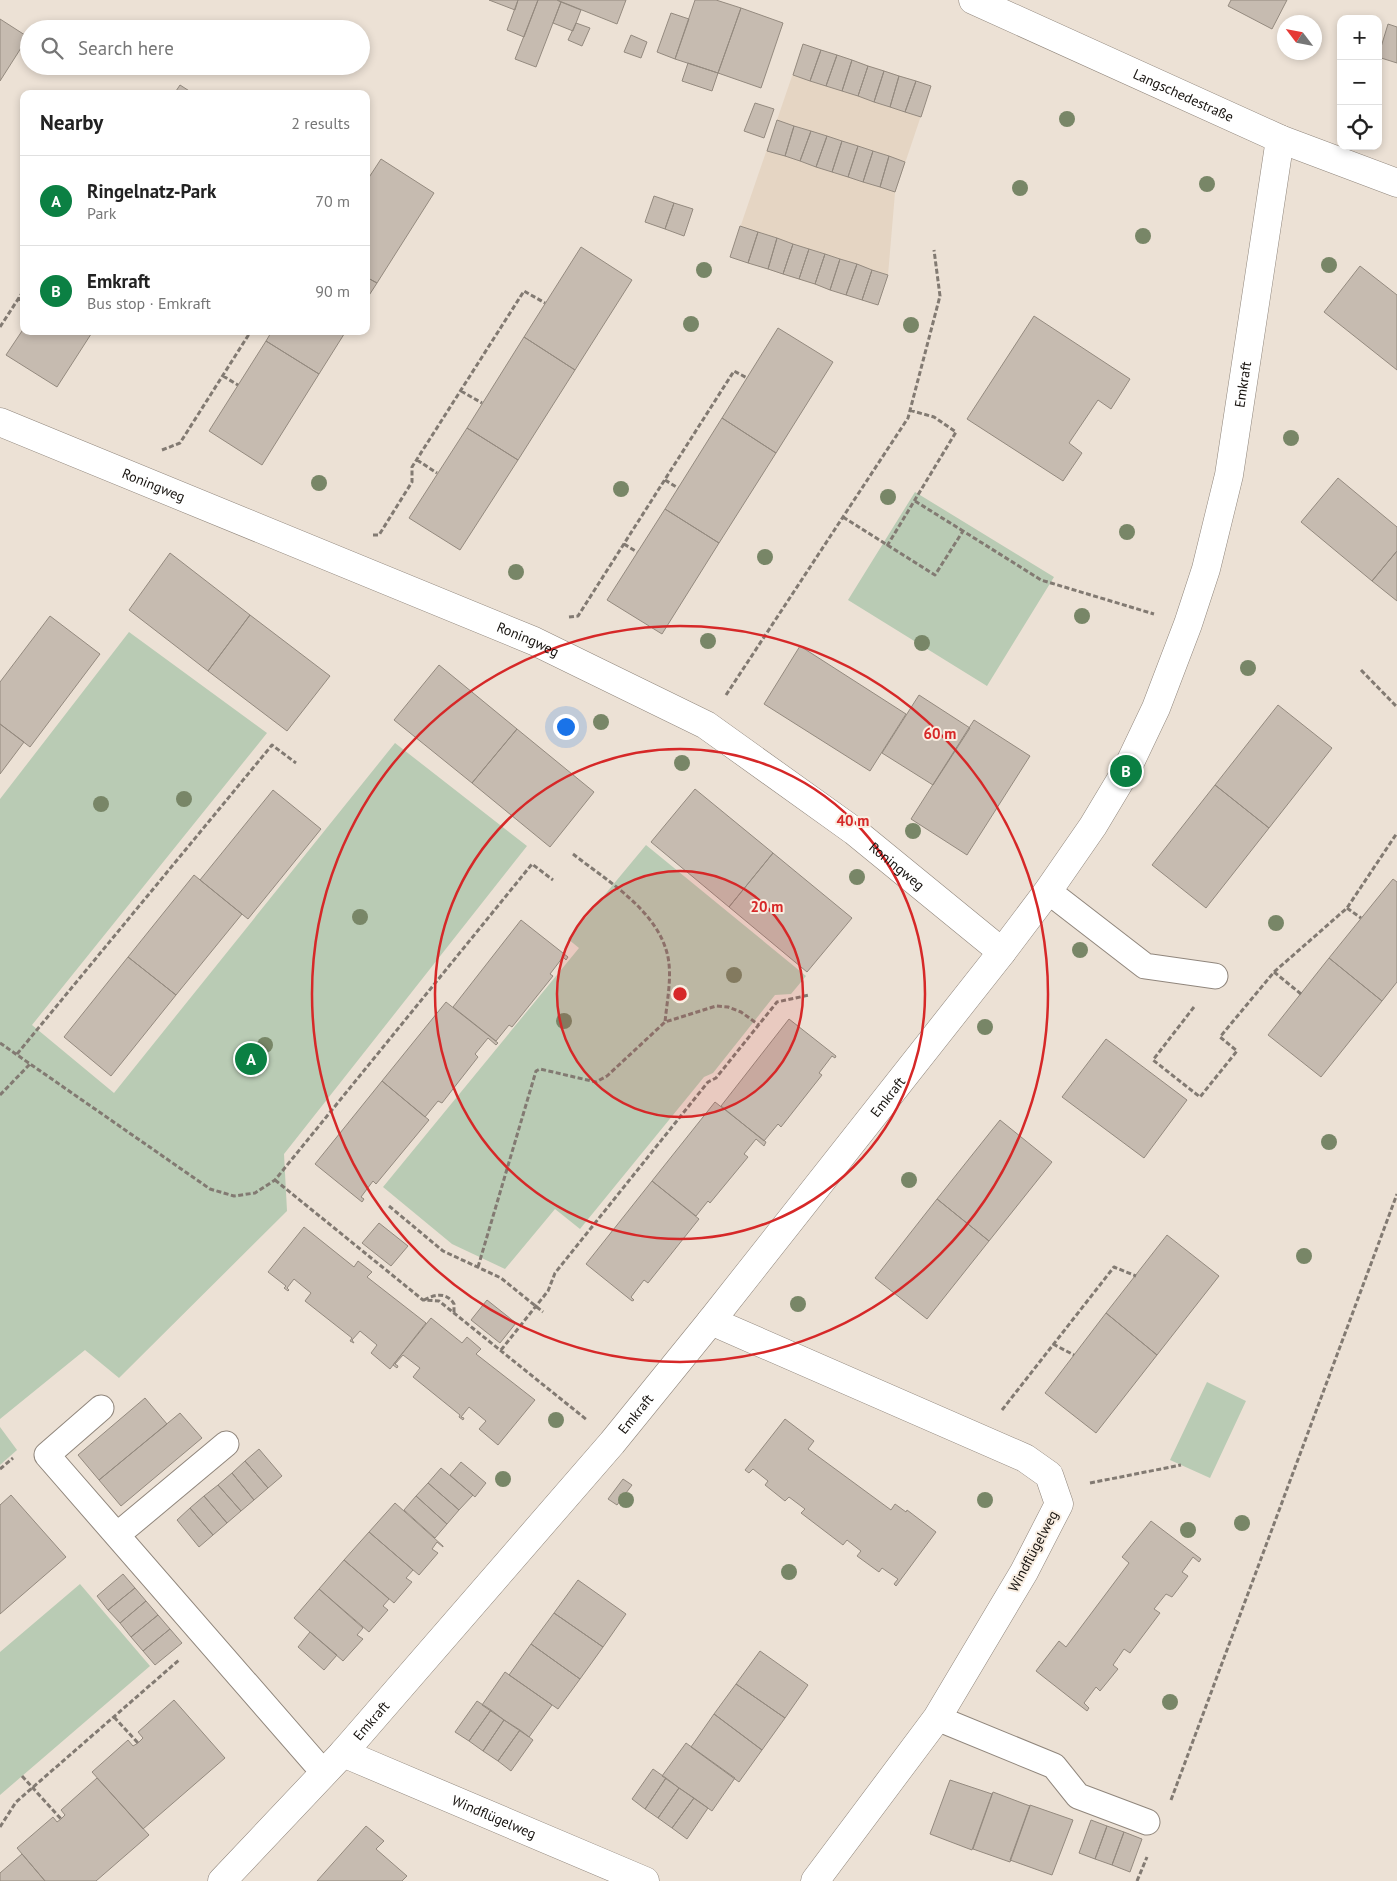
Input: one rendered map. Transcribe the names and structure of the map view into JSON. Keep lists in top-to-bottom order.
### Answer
{
  "streets": {
    "street": [
      "Langschedestraße",
      "Emkraft",
      "Roningweg",
      "Windflügelweg"
    ]
  },
  "crossings": [
    ["Langschedestraße", "Emkraft"],
    ["Emkraft", "Roningweg"],
    ["Emkraft", "Windflügelweg"]
  ],
  "north": "top left",
  "page": {
    "map_buttons": ["+", "−"],
    "search": "Search here",
    "heading": ["Nearby", "2 results"],
    "list": [
      {
        "mark": "A",
        "name": "Ringelnatz-Park",
        "note": "Park",
        "value": "70 m"
      },
      {
        "mark": "B",
        "name": "Emkraft",
        "note": "Bus stop · Emkraft",
        "value": "90 m"
      }
    ],
    "pins": ["B", "A"]
  },
  "rings": ["60 m", "40 m", "20 m"]
}
